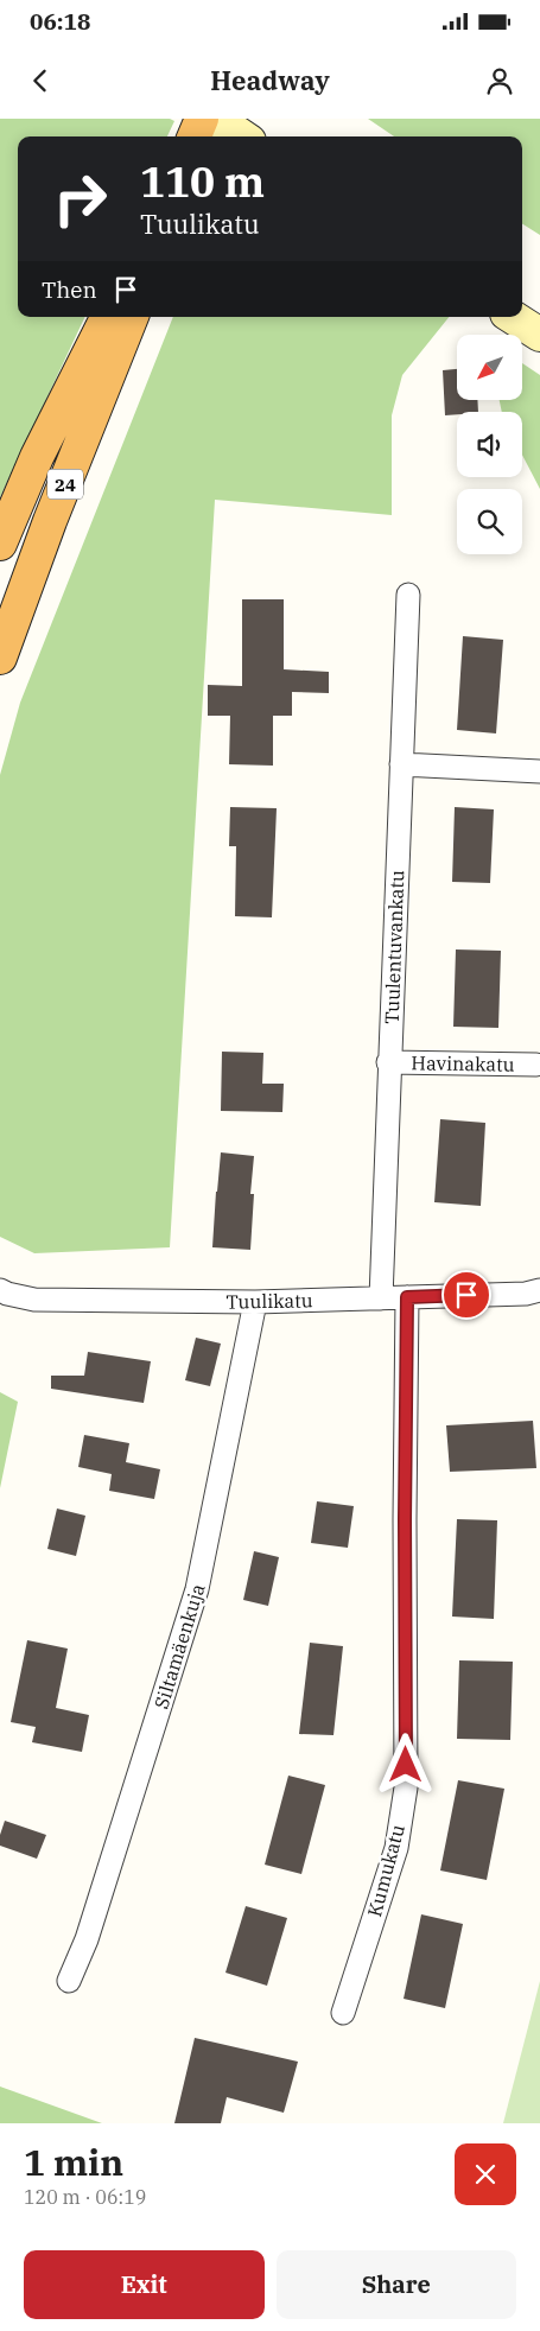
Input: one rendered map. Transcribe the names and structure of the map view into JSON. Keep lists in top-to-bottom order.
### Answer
{
  "streets": {
    "highway": ["24"],
    "street": [
      "Tuulentuvankatu",
      "Havinakatu",
      "Tuulikatu",
      "Siltamäenkuja",
      "Kumukatu"
    ]
  },
  "crossings": [
    ["Tuulentuvankatu", "Havinakatu"],
    ["Tuulentuvankatu", "Tuulikatu"],
    ["Tuulikatu", "Siltamäenkuja"],
    ["Tuulikatu", "Kumukatu"]
  ],
  "north": "bottom left",
  "page": {
    "status": "06:18",
    "header": "Headway",
    "turn": ["110 m", "Tuulikatu"],
    "then": "Then",
    "heading": ["1 min", "120 m · 06:19"],
    "buttons": ["Exit", "Share"]
  }
}
